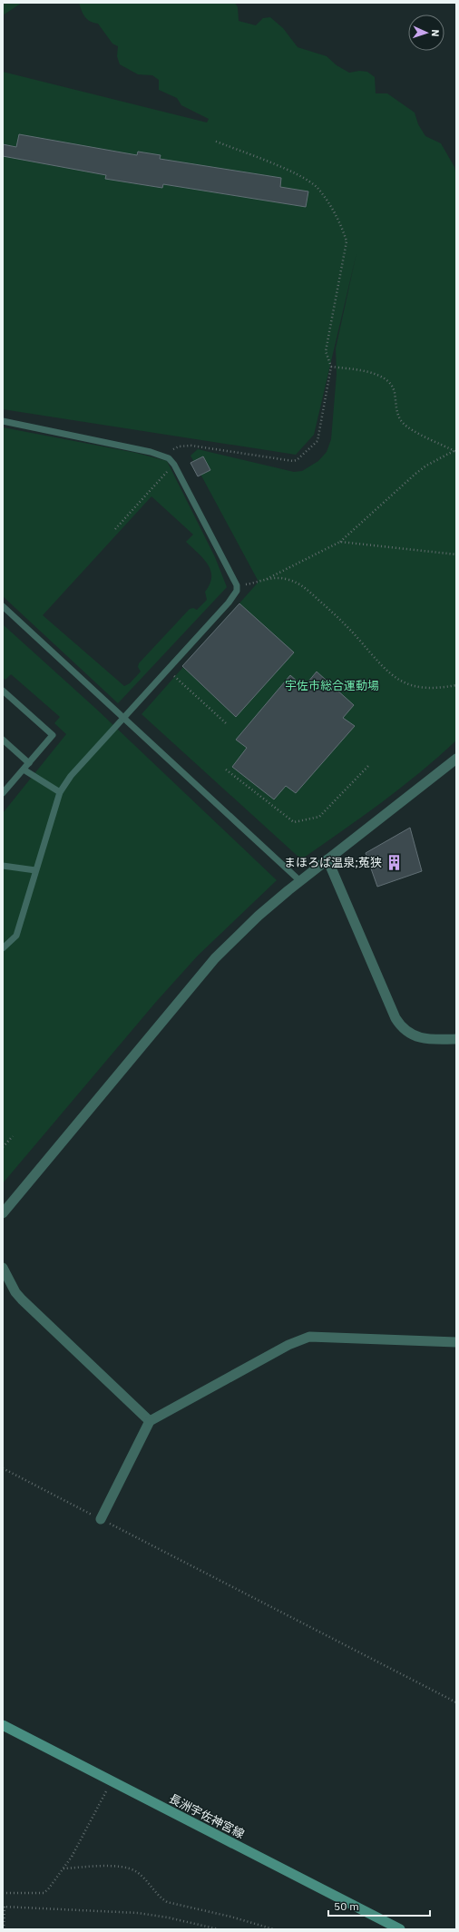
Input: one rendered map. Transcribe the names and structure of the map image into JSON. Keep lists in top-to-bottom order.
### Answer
{
  "streets": {
    "main road": ["長洲宇佐神宮線"]
  },
  "parks": ["宇佐市総合運動場"],
  "places": {
    "building": ["まほろば温泉;菟狭"]
  },
  "scale_bar": "50 m",
  "north": "right"
}
